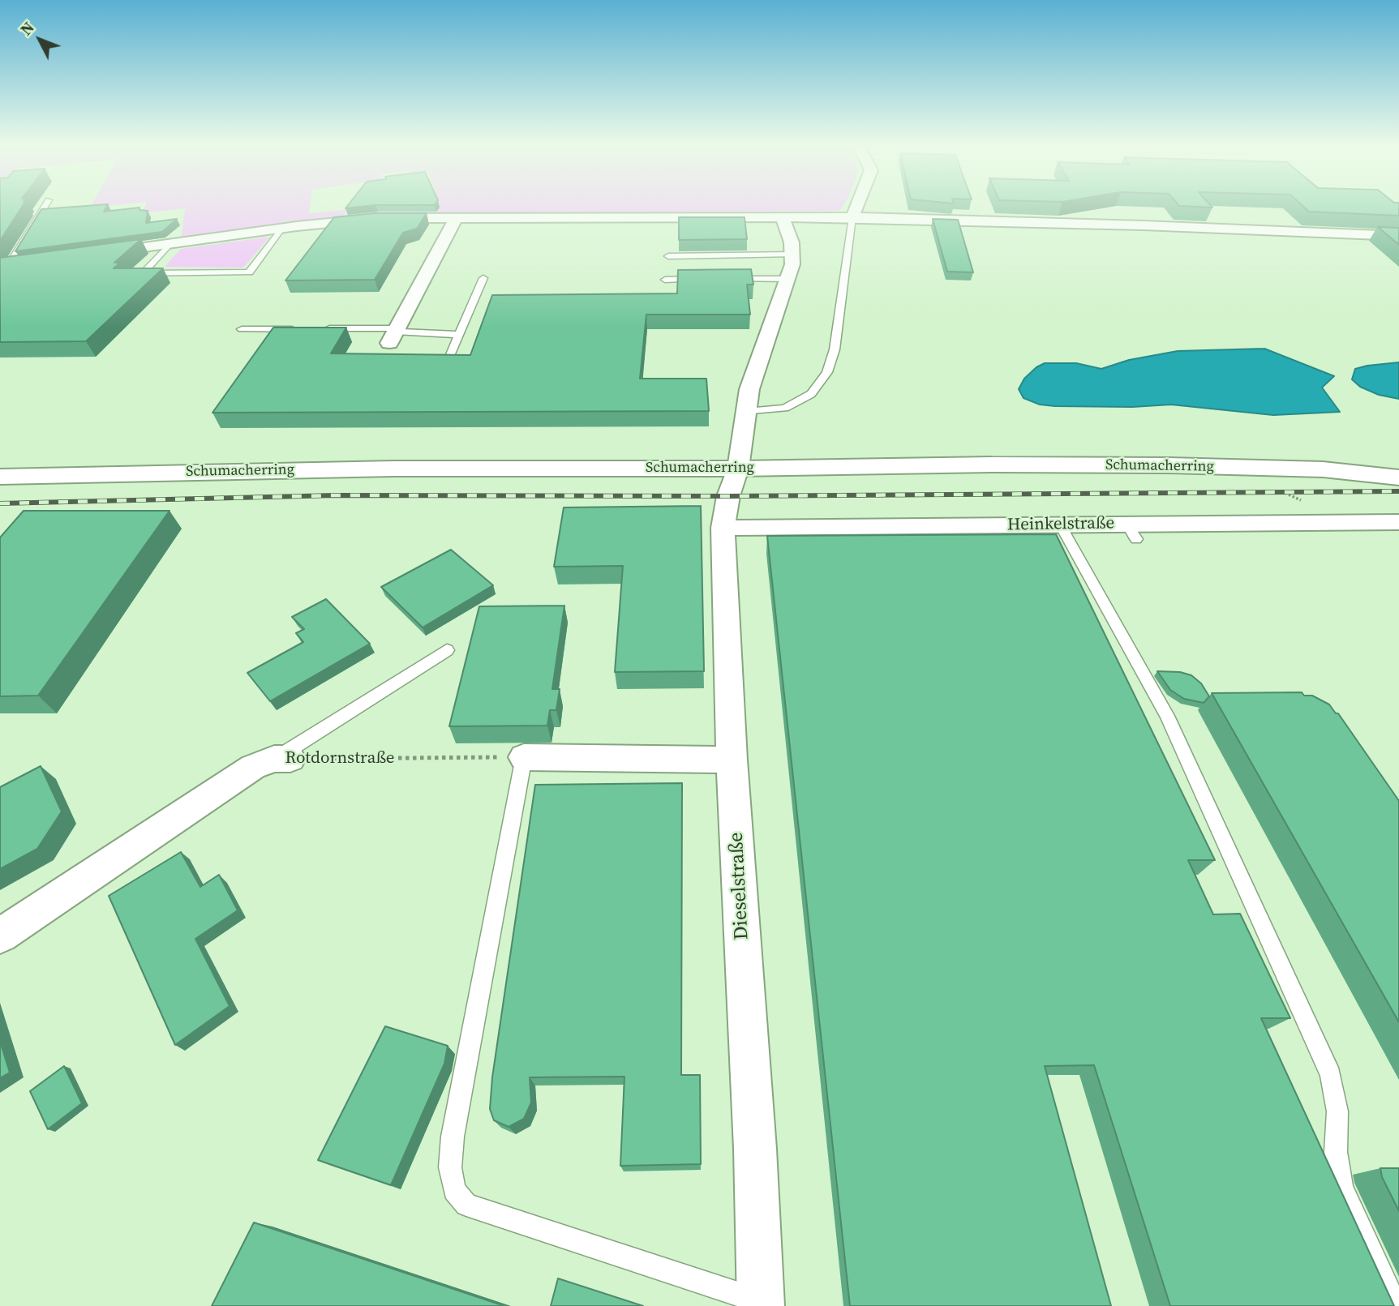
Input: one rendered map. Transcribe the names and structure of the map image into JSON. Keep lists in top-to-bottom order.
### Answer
{
  "streets": {
    "main road": ["Schumacherring"],
    "street": ["Heinkelstraße", "Rotdornstraße", "Dieselstraße"]
  },
  "crossings": [
    ["Schumacherring", "Dieselstraße"],
    ["Heinkelstraße", "Dieselstraße"]
  ],
  "north": "top left"
}
